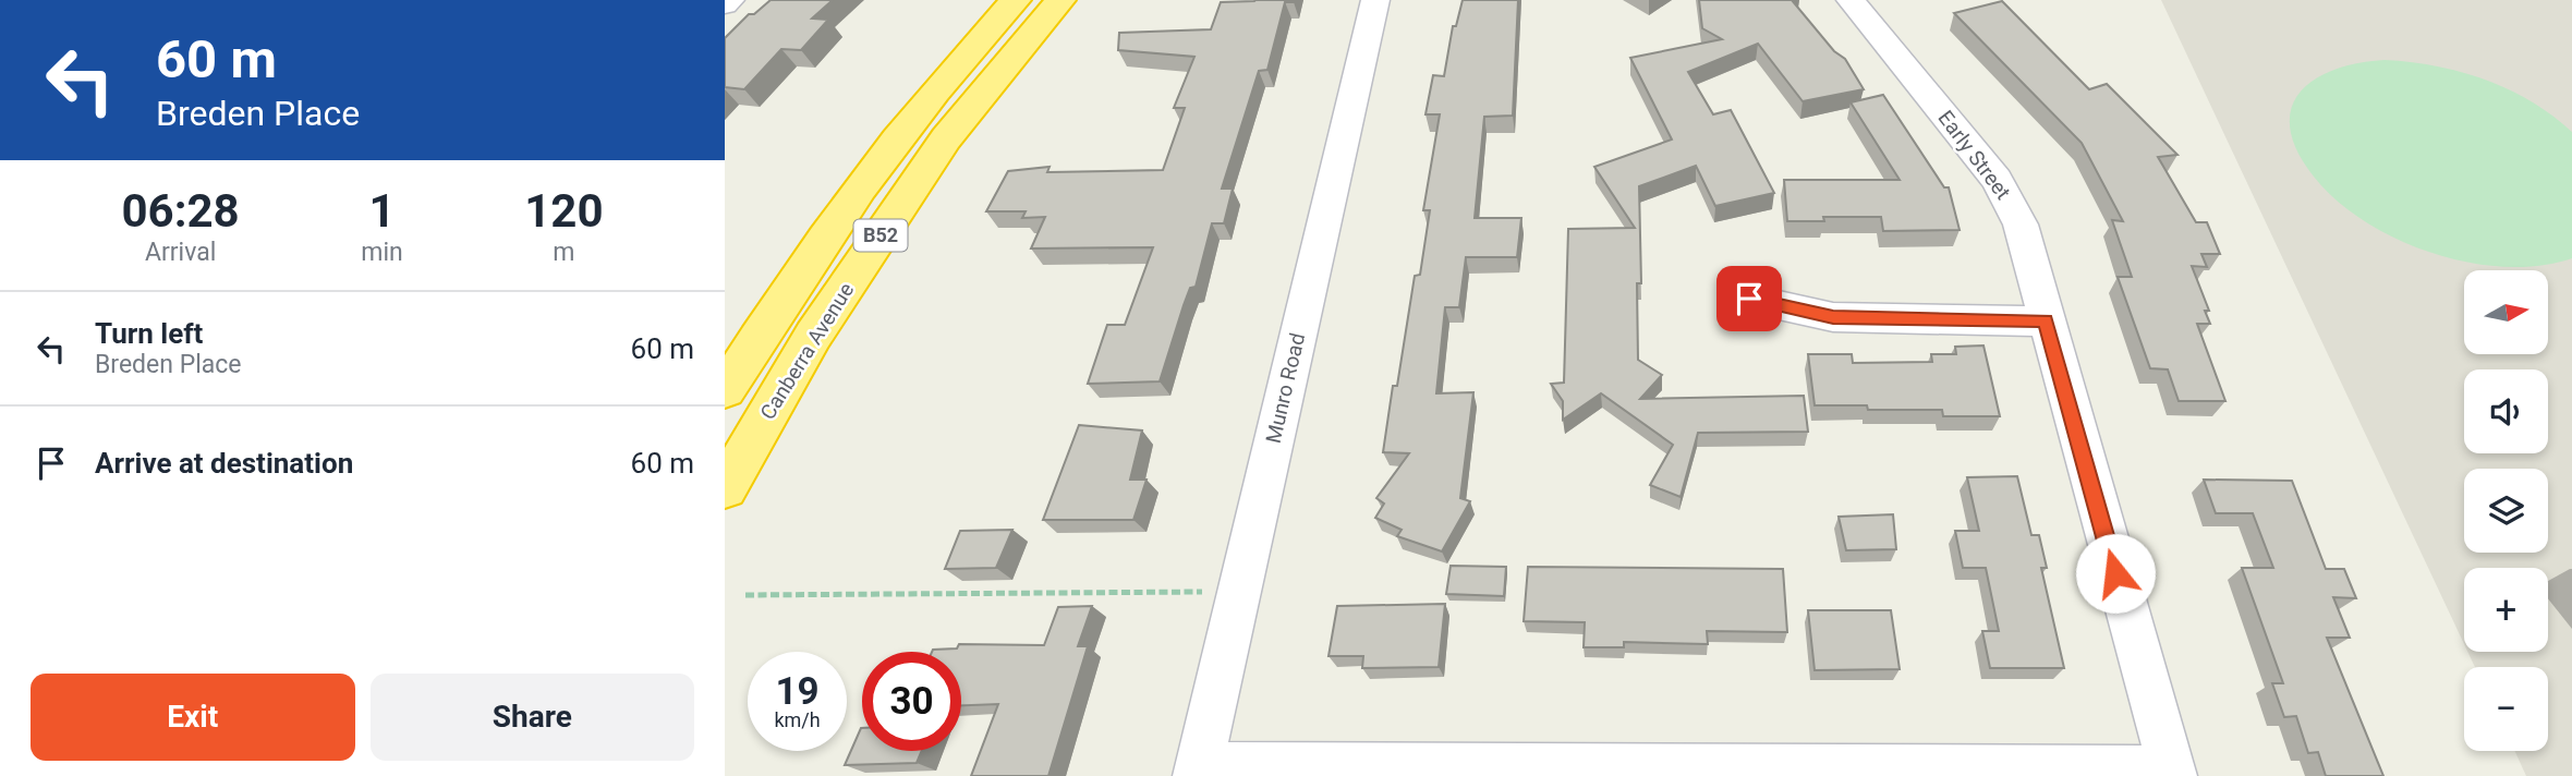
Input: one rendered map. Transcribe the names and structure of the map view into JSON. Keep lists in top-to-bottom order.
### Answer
{
  "streets": {
    "highway": ["B52", "Canberra Avenue"],
    "street": ["Early Street", "Munro Road"]
  },
  "north": "right",
  "page": {
    "turn": ["60 m", "Breden Place"],
    "eta": [
      "06:28",
      "Arrival",
      "1",
      "min",
      "120",
      "m"
    ],
    "map_buttons": ["+", "−"],
    "list": [
      {
        "name": "Turn left",
        "note": "Breden Place",
        "value": "60 m"
      },
      {
        "name": "Arrive at destination",
        "value": "60 m"
      }
    ],
    "speed": "19 km/h",
    "limit": "30",
    "buttons": ["Exit", "Share"]
  }
}
